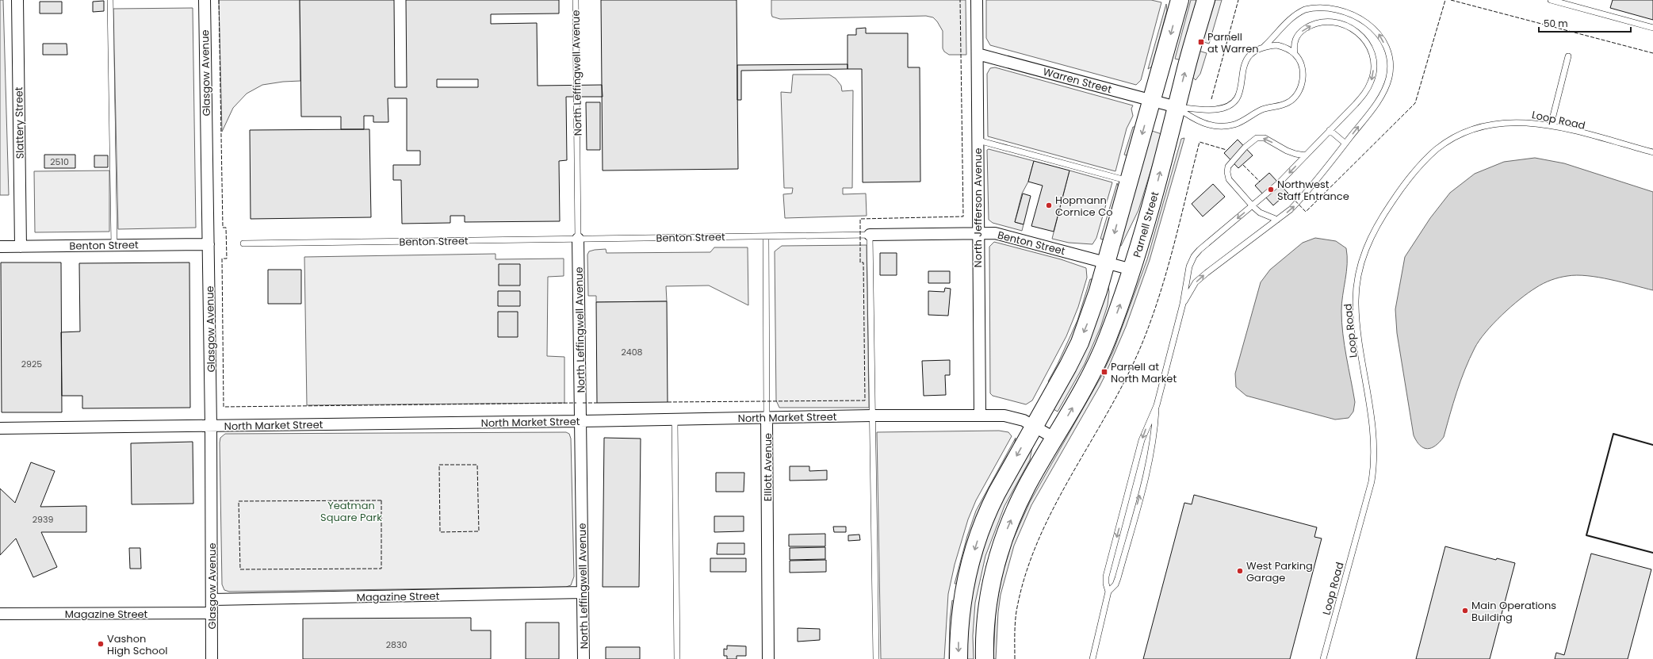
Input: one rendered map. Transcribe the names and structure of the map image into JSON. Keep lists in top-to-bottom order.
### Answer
{
  "streets": {
    "main road": ["Parnell Street"],
    "street": [
      "Glasgow Avenue",
      "North Leffingwell Avenue",
      "Warren Street",
      "Slattery Street",
      "North Jefferson Avenue",
      "Benton Street",
      "North Market Street",
      "Elliott Avenue",
      "Magazine Street"
    ],
    "lane": ["Loop Road"]
  },
  "crossings": [
    ["Glasgow Avenue", "Benton Street"],
    ["Glasgow Avenue", "North Market Street"],
    ["Glasgow Avenue", "Magazine Street"],
    ["North Leffingwell Avenue", "Benton Street"],
    ["North Leffingwell Avenue", "North Market Street"],
    ["North Leffingwell Avenue", "Magazine Street"],
    ["Warren Street", "North Jefferson Avenue"],
    ["Warren Street", "Parnell Street"],
    ["Slattery Street", "Benton Street"],
    ["North Jefferson Avenue", "Benton Street"],
    ["North Jefferson Avenue", "North Market Street"],
    ["Parnell Street", "Benton Street"],
    ["Parnell Street", "North Market Street"],
    ["Benton Street", "Elliott Avenue"],
    ["North Market Street", "Elliott Avenue"]
  ],
  "parks": ["Yeatman Square Park"],
  "places": {
    "transit": ["Parnell at Warren", "Parnell at North Market"],
    "other": [
      "Northwest Staff Entrance",
      "Hopmann Cornice Co",
      "West Parking Garage",
      "Main Operations Building",
      "Vashon High School"
    ]
  },
  "house_numbers": [
    "2510",
    "2408",
    "2925",
    "2939",
    "2830"
  ],
  "scale_bar": "50 m"
}
